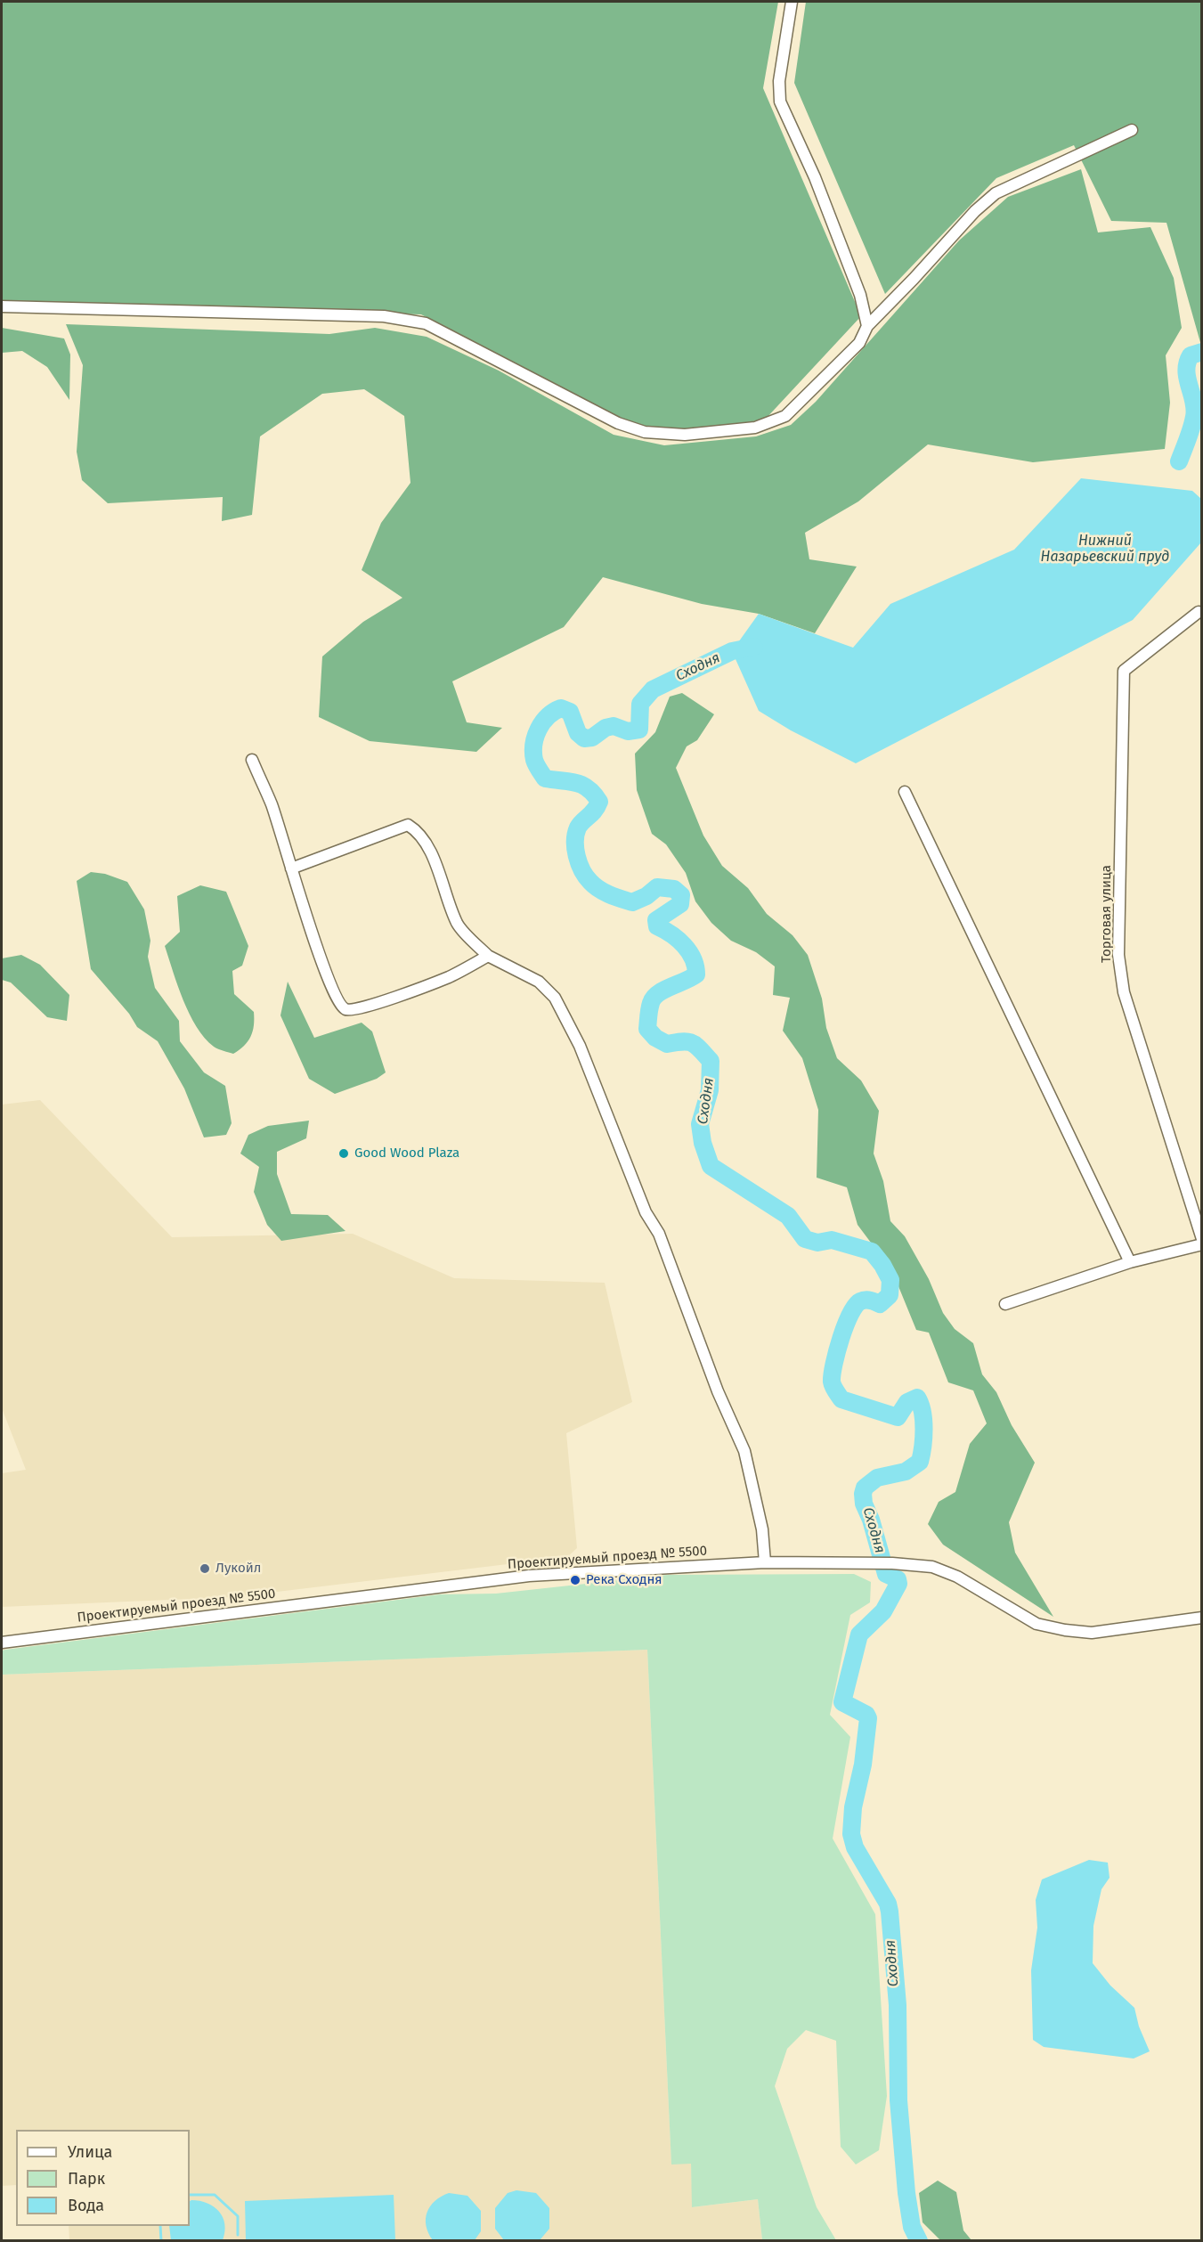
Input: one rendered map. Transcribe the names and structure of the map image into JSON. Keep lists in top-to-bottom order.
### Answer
{
  "streets": {
    "street": ["Торговая улица", "Проектируемый проезд № 5500"]
  },
  "water": ["Нижний Назарьевский пруд", "Сходня"],
  "places": ["Good Wood Plaza", "Лукойл", "Река Сходня"],
  "legend": ["Улица", "Парк", "Вода"]
}
